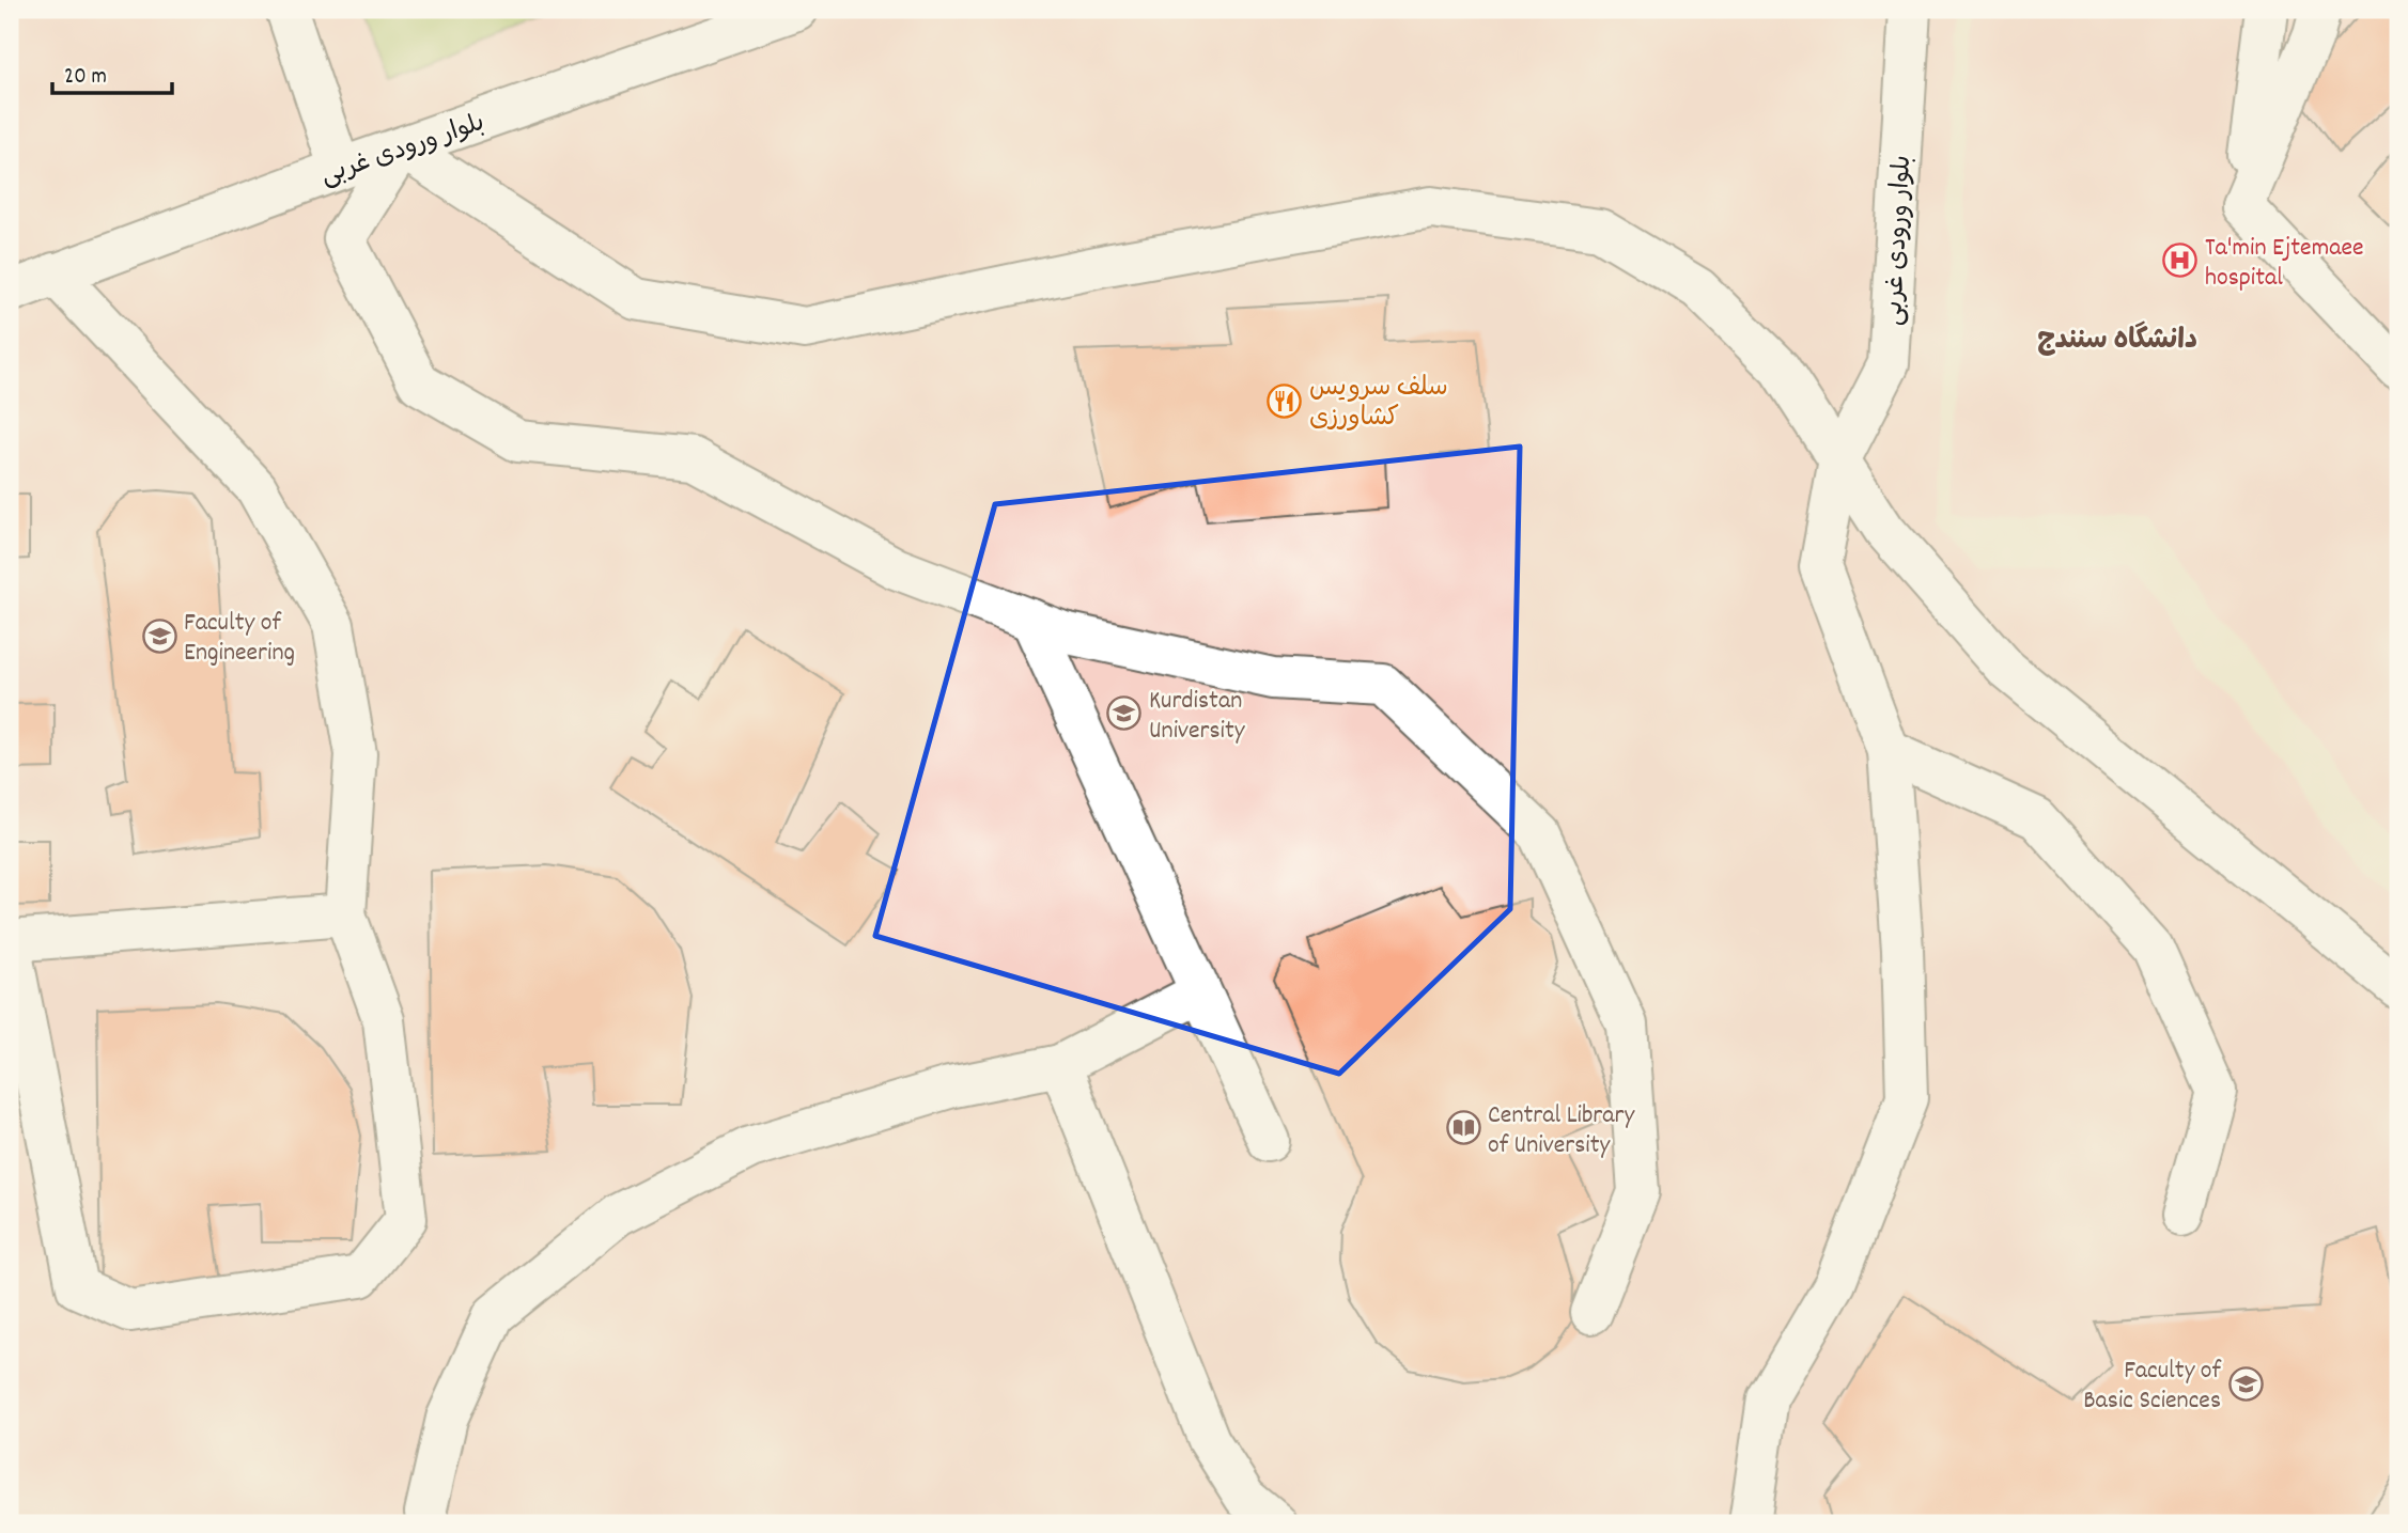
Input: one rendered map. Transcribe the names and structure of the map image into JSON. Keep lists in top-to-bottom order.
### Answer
{
  "streets": {
    "street": ["بلوار ورودی غربی"]
  },
  "districts": ["دانشگاه سنندج"],
  "places": {
    "hospital": ["Ta'min Ejtemaee hospital"],
    "restaurant": ["سلف سرویس کشاورزی"],
    "school or university": ["Faculty of Engineering", "Kurdistan University", "Faculty of Basic Sciences"],
    "library": ["Central Library of University"]
  },
  "scale_bar": "20 m"
}
